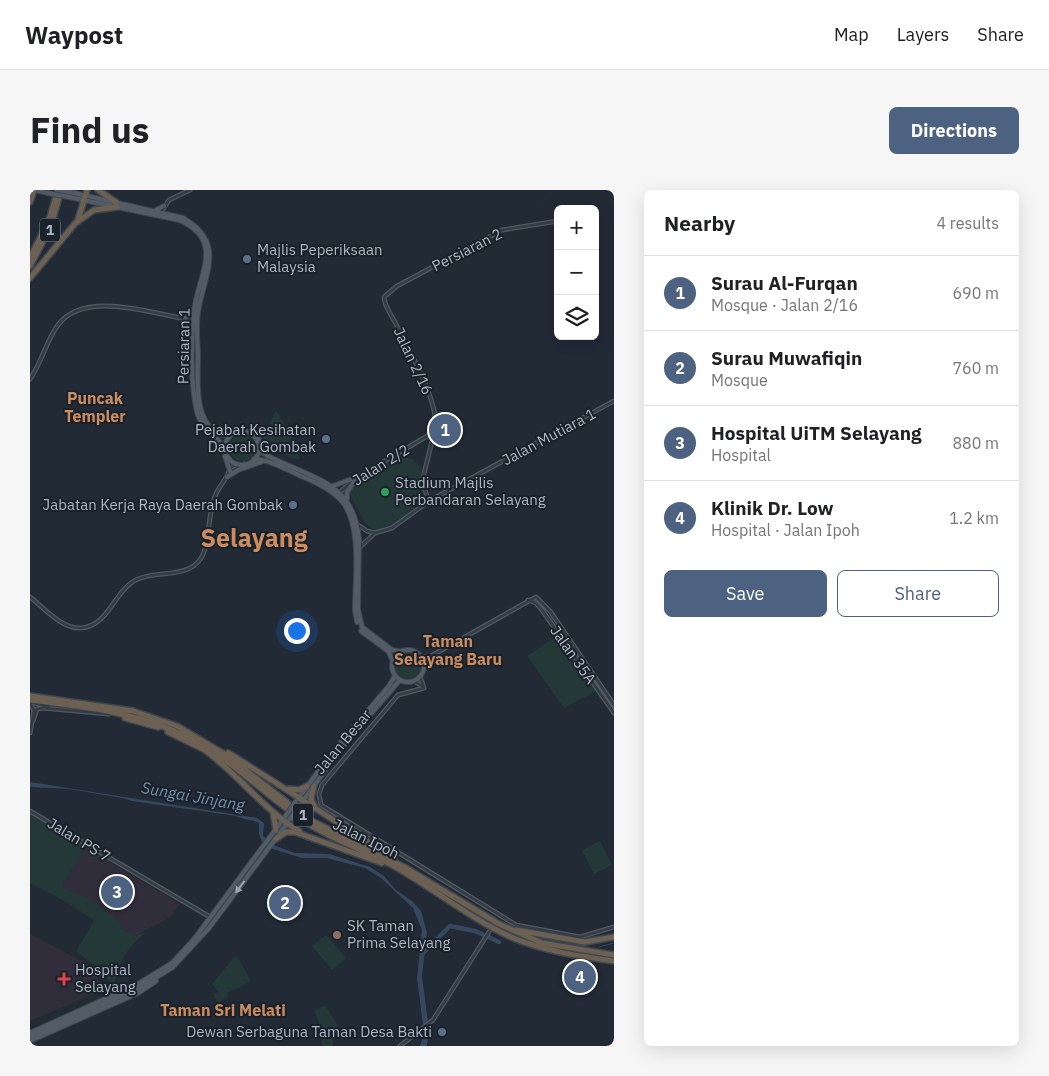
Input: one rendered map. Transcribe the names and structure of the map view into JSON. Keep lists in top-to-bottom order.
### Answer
{
  "streets": {
    "highway": ["1", "Jalan Ipoh"],
    "main road": ["Persiaran 1", "Jalan Besar"],
    "street": [
      "Persiaran 2",
      "Jalan 2/16",
      "Jalan Mutiara 1",
      "Jalan 2/2",
      "Jalan 35A",
      "Jalan PS 7"
    ]
  },
  "crossings": [
    ["Persiaran 2", "Jalan 2/16"],
    ["Jalan 2/16", "Jalan 2/2"]
  ],
  "districts": [
    "Puncak Templer",
    "Selayang",
    "Taman Selayang Baru",
    "Taman Sri Melati"
  ],
  "water": ["Sungai Jinjang"],
  "places": {
    "other": [
      "Majlis Peperiksaan Malaysia",
      "Pejabat Kesihatan Daerah Gombak",
      "Stadium Majlis Perbandaran Selayang",
      "Jabatan Kerja Raya Daerah Gombak",
      "SK Taman Prima Selayang",
      "Dewan Serbaguna Taman Desa Bakti"
    ],
    "health": ["Hospital Selayang"]
  },
  "page": {
    "header": "Waypost",
    "nav": ["Map", "Layers", "Share"],
    "title": "Find us",
    "buttons": [
      "Directions",
      ["Save", "Share"]
    ],
    "heading": ["Nearby", "4 results"],
    "map_buttons": ["+", "−"],
    "list": [
      {
        "mark": "1",
        "name": "Surau Al-Furqan",
        "note": "Mosque · Jalan 2/16",
        "value": "690 m"
      },
      {
        "mark": "2",
        "name": "Surau Muwafiqin",
        "note": "Mosque",
        "value": "760 m"
      },
      {
        "mark": "3",
        "name": "Hospital UiTM Selayang",
        "note": "Hospital",
        "value": "880 m"
      },
      {
        "mark": "4",
        "name": "Klinik Dr. Low",
        "note": "Hospital · Jalan Ipoh",
        "value": "1.2 km"
      }
    ],
    "pins": [
      "1",
      "3",
      "2",
      "4"
    ]
  }
}
